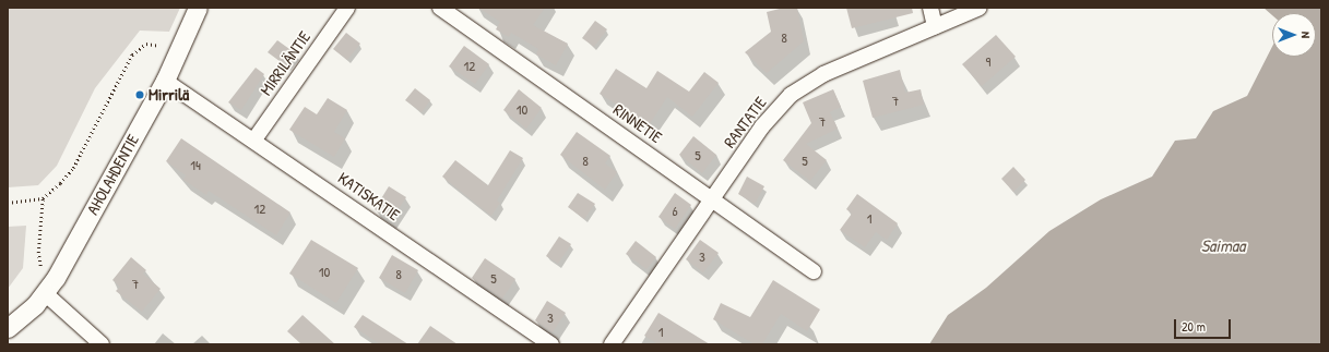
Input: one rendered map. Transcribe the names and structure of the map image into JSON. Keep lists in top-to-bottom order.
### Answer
{
  "streets": {
    "street": [
      "MIRRILÄNTIE",
      "RANTATIE",
      "RINNETIE",
      "AHOLAHDENTIE",
      "KATISKATIE"
    ]
  },
  "crossings": [
    ["MIRRILÄNTIE", "KATISKATIE"],
    ["RANTATIE", "RINNETIE"],
    ["AHOLAHDENTIE", "KATISKATIE"]
  ],
  "water": ["Saimaa"],
  "places": ["Mirrilä"],
  "house_numbers": [
    "8",
    "9",
    "12",
    "7",
    "10",
    "7",
    "5",
    "8",
    "5",
    "14",
    "12",
    "6",
    "1",
    "3",
    "10",
    "8",
    "5",
    "7",
    "3",
    "1"
  ],
  "scale_bar": "20 m",
  "north": "right"
}
